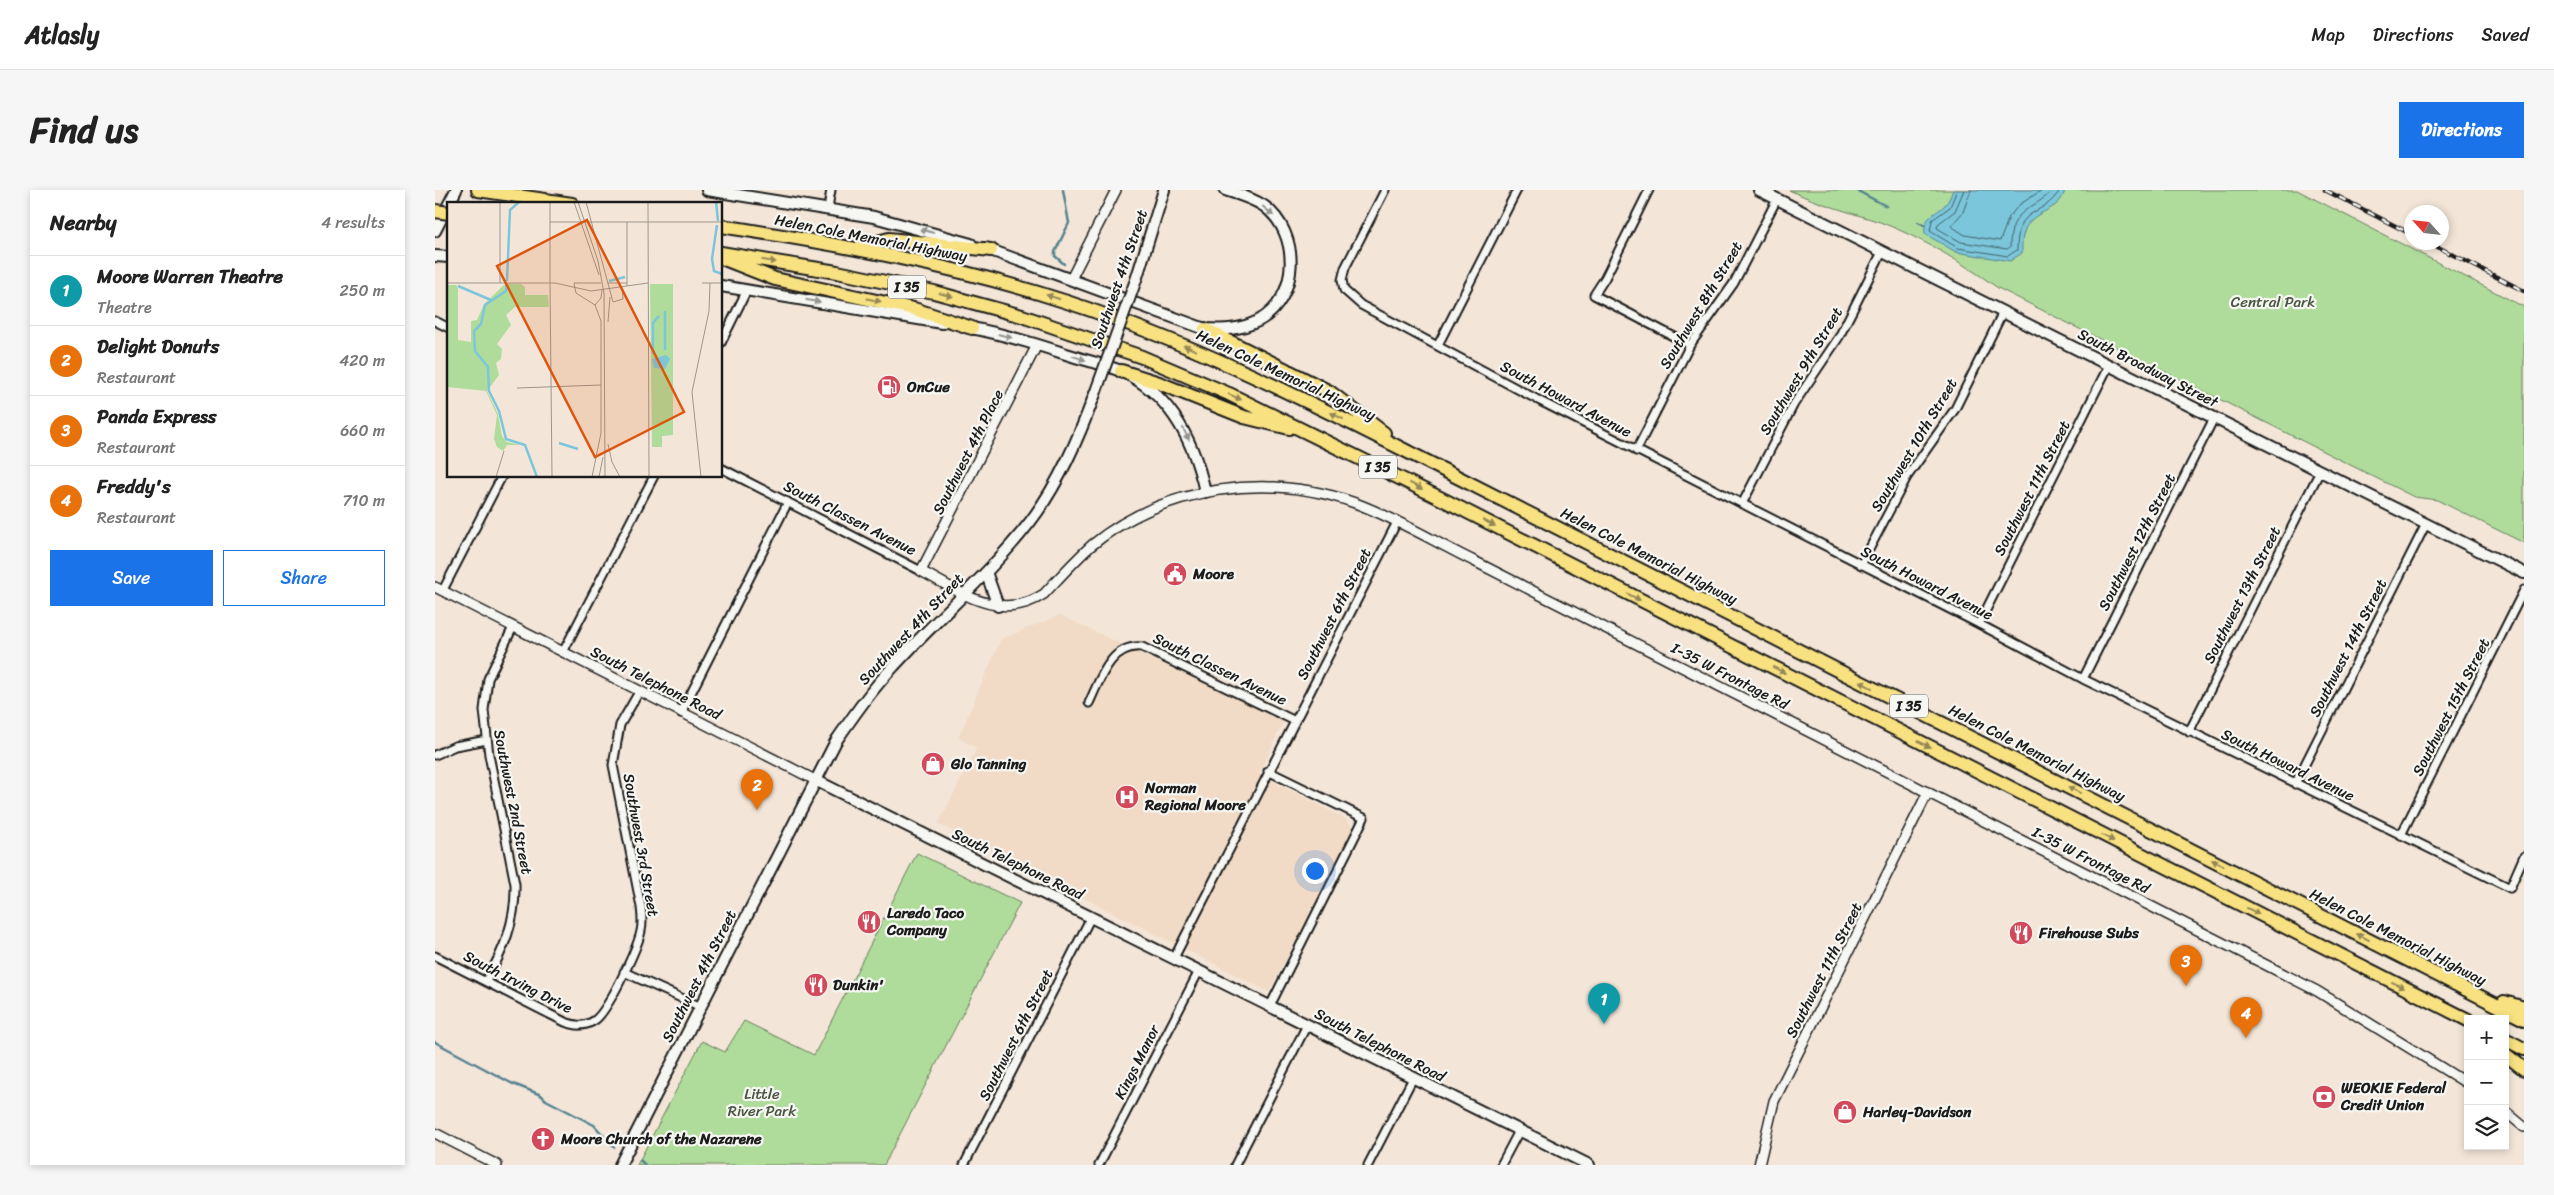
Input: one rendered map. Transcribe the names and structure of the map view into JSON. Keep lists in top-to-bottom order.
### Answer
{
  "streets": {
    "highway": ["Helen Cole Memorial Highway", "I 35"],
    "main road": ["Southwest 4th Street", "South Broadway Street", "South Telephone Road"],
    "street": [
      "Southwest 8th Street",
      "Southwest 9th Street",
      "South Howard Avenue",
      "Southwest 10th Street",
      "Southwest 4th Place",
      "Southwest 11th Street",
      "South Classen Avenue",
      "Southwest 12th Street",
      "Southwest 13th Street",
      "Southwest 6th Street",
      "Southwest 14th Street",
      "I-35 W Frontage Rd",
      "Southwest 15th Street",
      "Southwest 2nd Street",
      "Southwest 3rd Street",
      "South Irving Drive",
      "Kings Manor"
    ]
  },
  "crossings": [
    ["Southwest 4th Street", "South Classen Avenue"],
    ["Southwest 4th Street", "I-35 W Frontage Rd"],
    ["Southwest 4th Street", "South Telephone Road"],
    ["Southwest 8th Street", "South Broadway Street"],
    ["Southwest 8th Street", "South Howard Avenue"],
    ["South Broadway Street", "Southwest 9th Street"],
    ["South Broadway Street", "Southwest 10th Street"],
    ["South Broadway Street", "Southwest 11th Street"],
    ["South Broadway Street", "Southwest 12th Street"],
    ["South Broadway Street", "Southwest 13th Street"],
    ["South Broadway Street", "Southwest 14th Street"],
    ["Southwest 9th Street", "South Howard Avenue"],
    ["South Howard Avenue", "Southwest 10th Street"],
    ["South Howard Avenue", "Southwest 11th Street"],
    ["South Howard Avenue", "Southwest 12th Street"],
    ["South Howard Avenue", "Southwest 13th Street"],
    ["South Howard Avenue", "Southwest 14th Street"],
    ["South Howard Avenue", "Southwest 15th Street"],
    ["Southwest 4th Place", "South Classen Avenue"],
    ["Southwest 11th Street", "I-35 W Frontage Rd"],
    ["South Classen Avenue", "Southwest 6th Street"],
    ["South Classen Avenue", "I-35 W Frontage Rd"],
    ["Southwest 6th Street", "I-35 W Frontage Rd"],
    ["Southwest 6th Street", "South Telephone Road"],
    ["South Telephone Road", "Southwest 2nd Street"],
    ["South Telephone Road", "Southwest 3rd Street"],
    ["South Telephone Road", "Kings Manor"],
    ["Southwest 2nd Street", "South Irving Drive"],
    ["Southwest 3rd Street", "South Irving Drive"]
  ],
  "parks": ["Central Park", "Little River Park"],
  "places": {
    "fuel station": ["OnCue"],
    "public building": ["Moore"],
    "shop": ["Glo Tanning", "Harley-Davidson"],
    "hospital": ["Norman Regional Moore"],
    "restaurant": ["Laredo Taco Company", "Firehouse Subs", "Dunkin'"],
    "bank": ["WEOKIE Federal Credit Union"],
    "church": ["Moore Church of the Nazarene"]
  },
  "north": "top left",
  "page": {
    "header": "Atlasly",
    "nav": ["Map", "Directions", "Saved"],
    "title": "Find us",
    "buttons": [
      "Directions",
      ["Save", "Share"]
    ],
    "heading": ["Nearby", "4 results"],
    "list": [
      {
        "mark": "1",
        "name": "Moore Warren Theatre",
        "note": "Theatre",
        "value": "250 m"
      },
      {
        "mark": "2",
        "name": "Delight Donuts",
        "note": "Restaurant",
        "value": "420 m"
      },
      {
        "mark": "3",
        "name": "Panda Express",
        "note": "Restaurant",
        "value": "660 m"
      },
      {
        "mark": "4",
        "name": "Freddy's",
        "note": "Restaurant",
        "value": "710 m"
      }
    ],
    "pins": [
      "2",
      "3",
      "1",
      "4"
    ],
    "map_buttons": ["+", "−"]
  }
}
